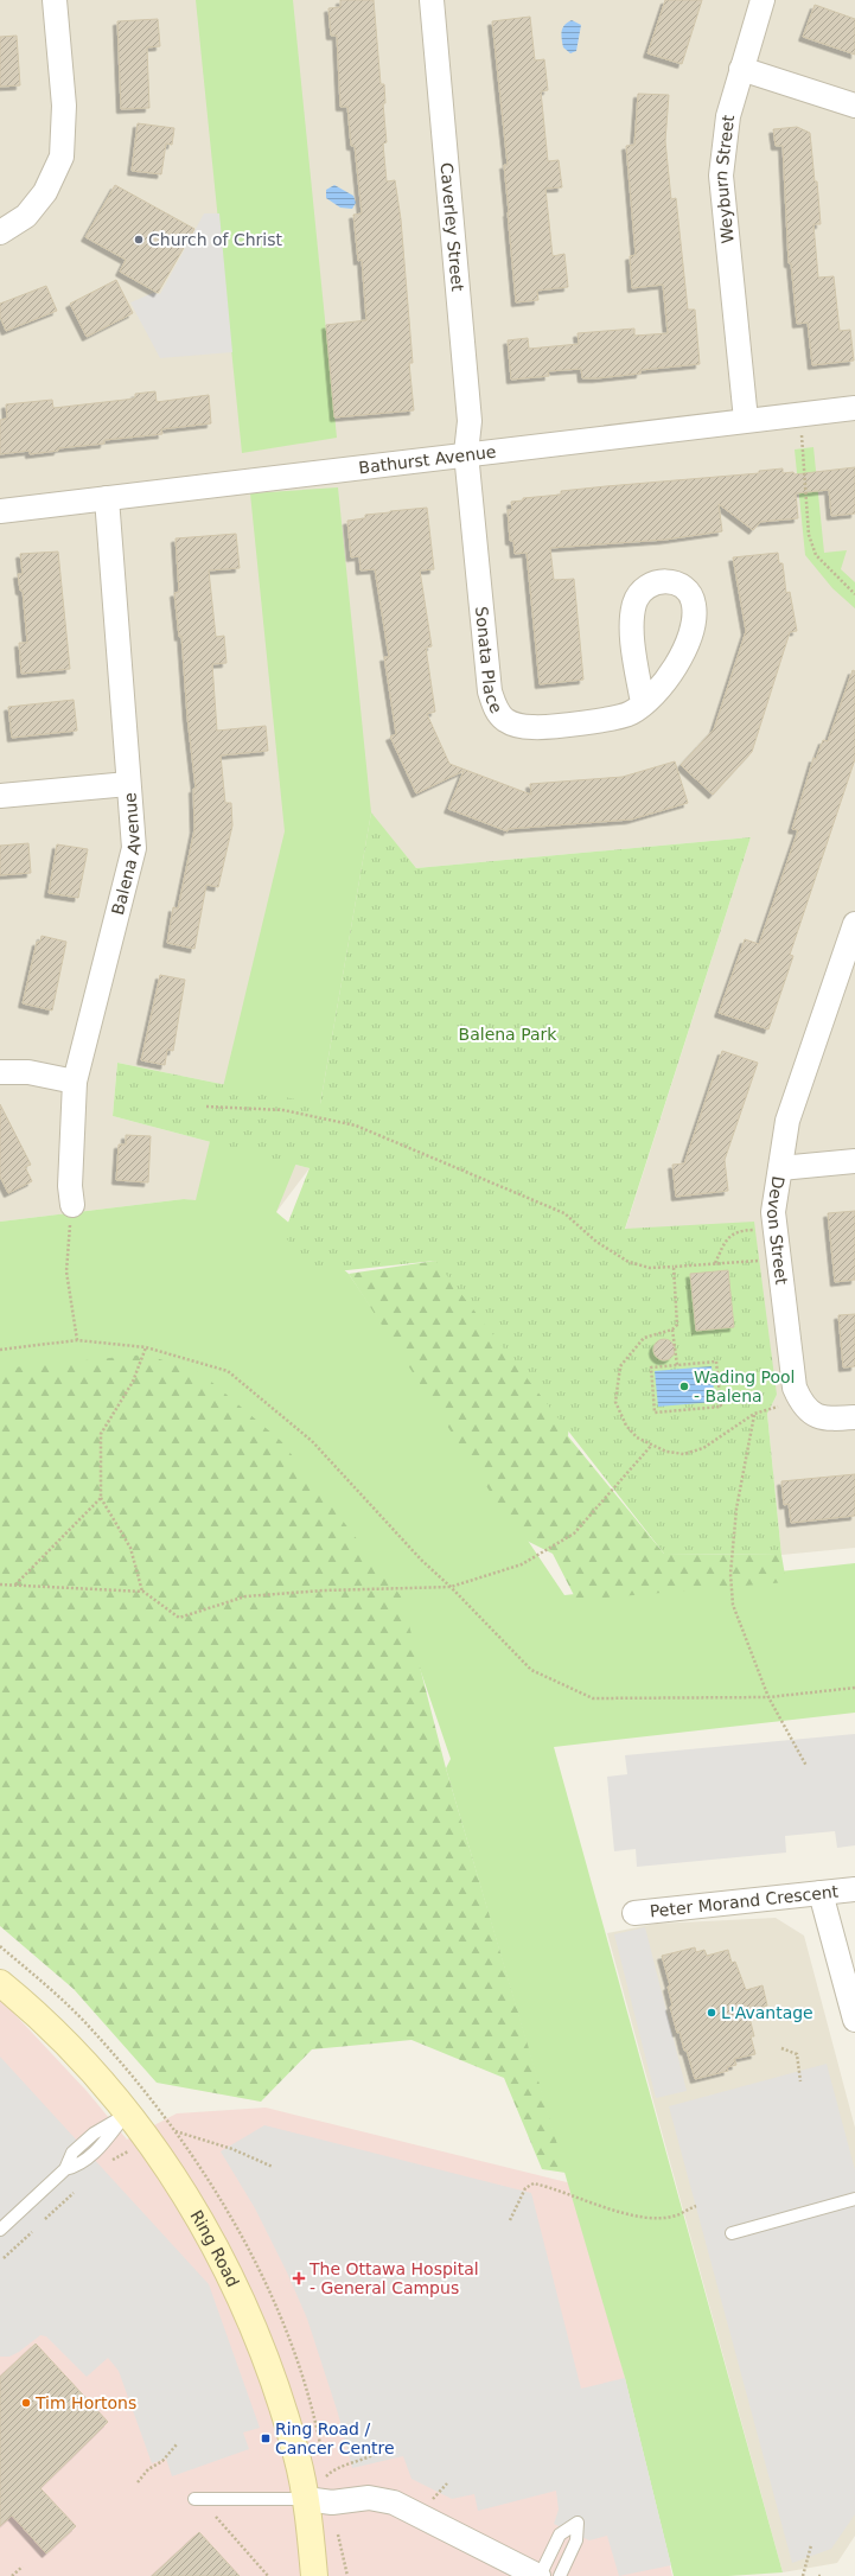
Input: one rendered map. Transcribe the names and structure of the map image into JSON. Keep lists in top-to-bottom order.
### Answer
{
  "streets": {
    "street": [
      "Weyburn Street",
      "Caverley Street",
      "Bathurst Avenue",
      "Sonata Place",
      "Balena Avenue",
      "Devon Street",
      "Peter Morand Crescent",
      "Ring Road"
    ]
  },
  "crossings": [
    ["Weyburn Street", "Bathurst Avenue"],
    ["Caverley Street", "Bathurst Avenue"],
    ["Caverley Street", "Sonata Place"],
    ["Bathurst Avenue", "Sonata Place"],
    ["Bathurst Avenue", "Balena Avenue"]
  ],
  "parks": ["Balena Park"],
  "places": {
    "other": [
      "Church of Christ",
      "Wading Pool - Balena",
      "L'Avantage",
      "Tim Hortons"
    ],
    "health": ["The Ottawa Hospital - General Campus"],
    "transit": ["Ring Road / Cancer Centre"]
  }
}
